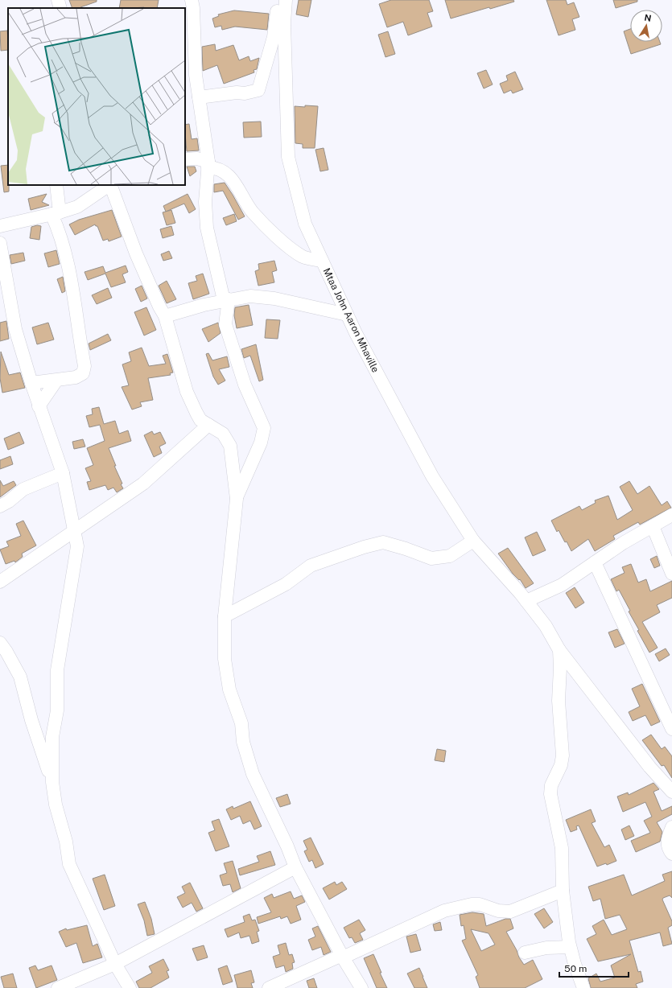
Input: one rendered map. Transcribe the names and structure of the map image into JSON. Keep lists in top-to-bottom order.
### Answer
{
  "streets": {
    "street": ["Mtaa John Aaron Mhaville"]
  },
  "scale_bar": "50 m",
  "north": "top"
}
